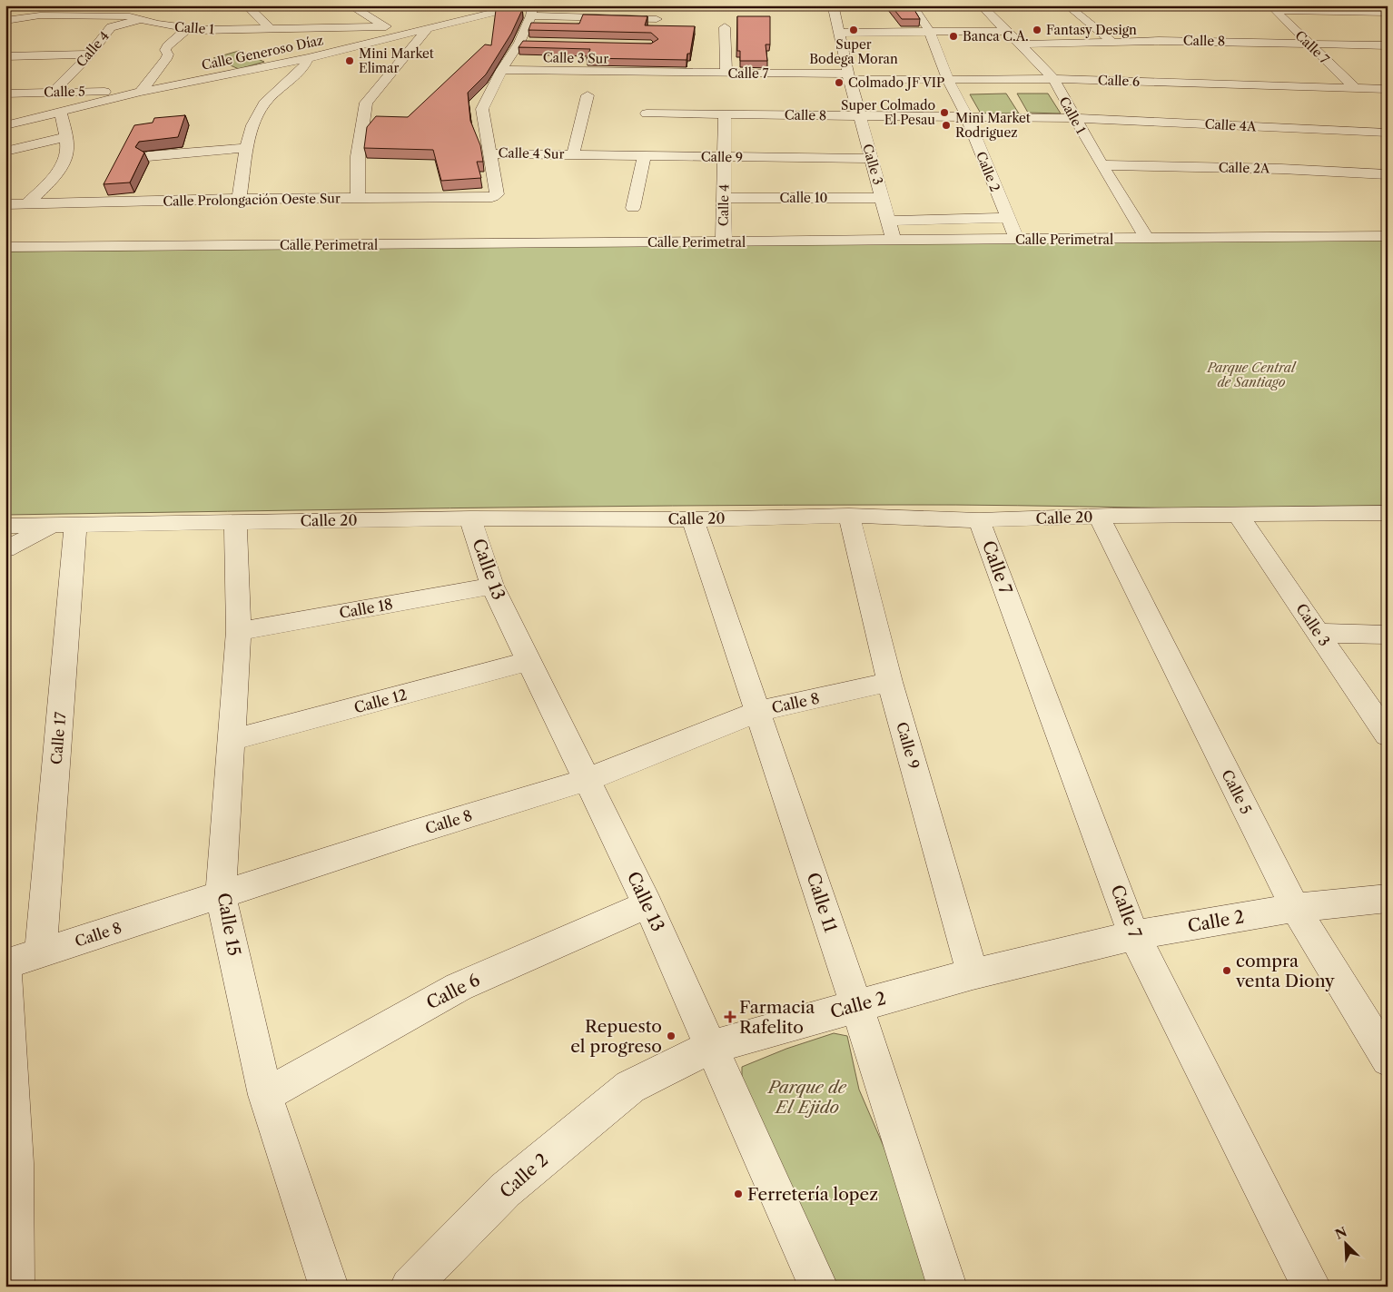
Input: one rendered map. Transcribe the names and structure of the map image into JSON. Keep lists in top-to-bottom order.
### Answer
{
  "streets": {
    "street": [
      "Calle 1",
      "Calle 8",
      "Calle 7",
      "Calle 4",
      "Calle Generoso Díaz",
      "Calle 3 Sur",
      "Calle 6",
      "Calle 5",
      "Calle 4A",
      "Calle 4 Sur",
      "Calle 9",
      "Calle 3",
      "Calle 2A",
      "Calle 2",
      "Calle 10",
      "Calle Prolongación Oeste Sur",
      "Calle Perimetral",
      "Calle 20",
      "Calle 13",
      "Calle 18",
      "Calle 12",
      "Calle 17",
      "Calle 11",
      "Calle 15"
    ]
  },
  "crossings": [
    ["Calle 1", "Calle 8"],
    ["Calle 1", "Calle 4"],
    ["Calle 1", "Calle 6"],
    ["Calle 1", "Calle 4A"],
    ["Calle 1", "Calle 2A"],
    ["Calle 1", "Calle Perimetral"],
    ["Calle 8", "Calle 7"],
    ["Calle 8", "Calle 4"],
    ["Calle 8", "Calle 4A"],
    ["Calle 8", "Calle 9"],
    ["Calle 8", "Calle 3"],
    ["Calle 8", "Calle 2"],
    ["Calle 8", "Calle 13"],
    ["Calle 8", "Calle 17"],
    ["Calle 8", "Calle 11"],
    ["Calle 8", "Calle 15"],
    ["Calle 7", "Calle 3 Sur"],
    ["Calle 7", "Calle 6"],
    ["Calle 7", "Calle 3"],
    ["Calle 7", "Calle 2"],
    ["Calle 7", "Calle 20"],
    ["Calle 4", "Calle 5"],
    ["Calle 4", "Calle 9"],
    ["Calle 4", "Calle 10"],
    ["Calle 4", "Calle Perimetral"],
    ["Calle Generoso Díaz", "Calle 5"],
    ["Calle 6", "Calle 3"],
    ["Calle 6", "Calle 2"],
    ["Calle 6", "Calle 13"],
    ["Calle 6", "Calle 15"],
    ["Calle 5", "Calle 2"],
    ["Calle 5", "Calle 20"],
    ["Calle 4 Sur", "Calle 9"],
    ["Calle 4 Sur", "Calle Prolongación Oeste Sur"],
    ["Calle 9", "Calle 3"],
    ["Calle 9", "Calle 2"],
    ["Calle 9", "Calle 20"],
    ["Calle 3", "Calle 10"],
    ["Calle 3", "Calle Perimetral"],
    ["Calle 3", "Calle 20"],
    ["Calle 2", "Calle Perimetral"],
    ["Calle 2", "Calle 13"],
    ["Calle 2", "Calle 11"],
    ["Calle 20", "Calle 13"],
    ["Calle 20", "Calle 17"],
    ["Calle 20", "Calle 11"],
    ["Calle 20", "Calle 15"],
    ["Calle 13", "Calle 18"],
    ["Calle 13", "Calle 12"],
    ["Calle 18", "Calle 15"],
    ["Calle 12", "Calle 15"]
  ],
  "parks": ["Parque Central de Santiago", "Parque de El Ejido"],
  "places": {
    "other": [
      "Super Bodega Moran",
      "Fantasy Design",
      "Banca C.A.",
      "Mini Market Elimar",
      "Colmado JF VIP",
      "Super Colmado El Pesau",
      "Mini Market Rodriguez",
      "compra venta Diony",
      "Repuesto el progreso",
      "Ferretería lopez"
    ],
    "health": ["Farmacia Rafelito"]
  },
  "north": "top left"
}
